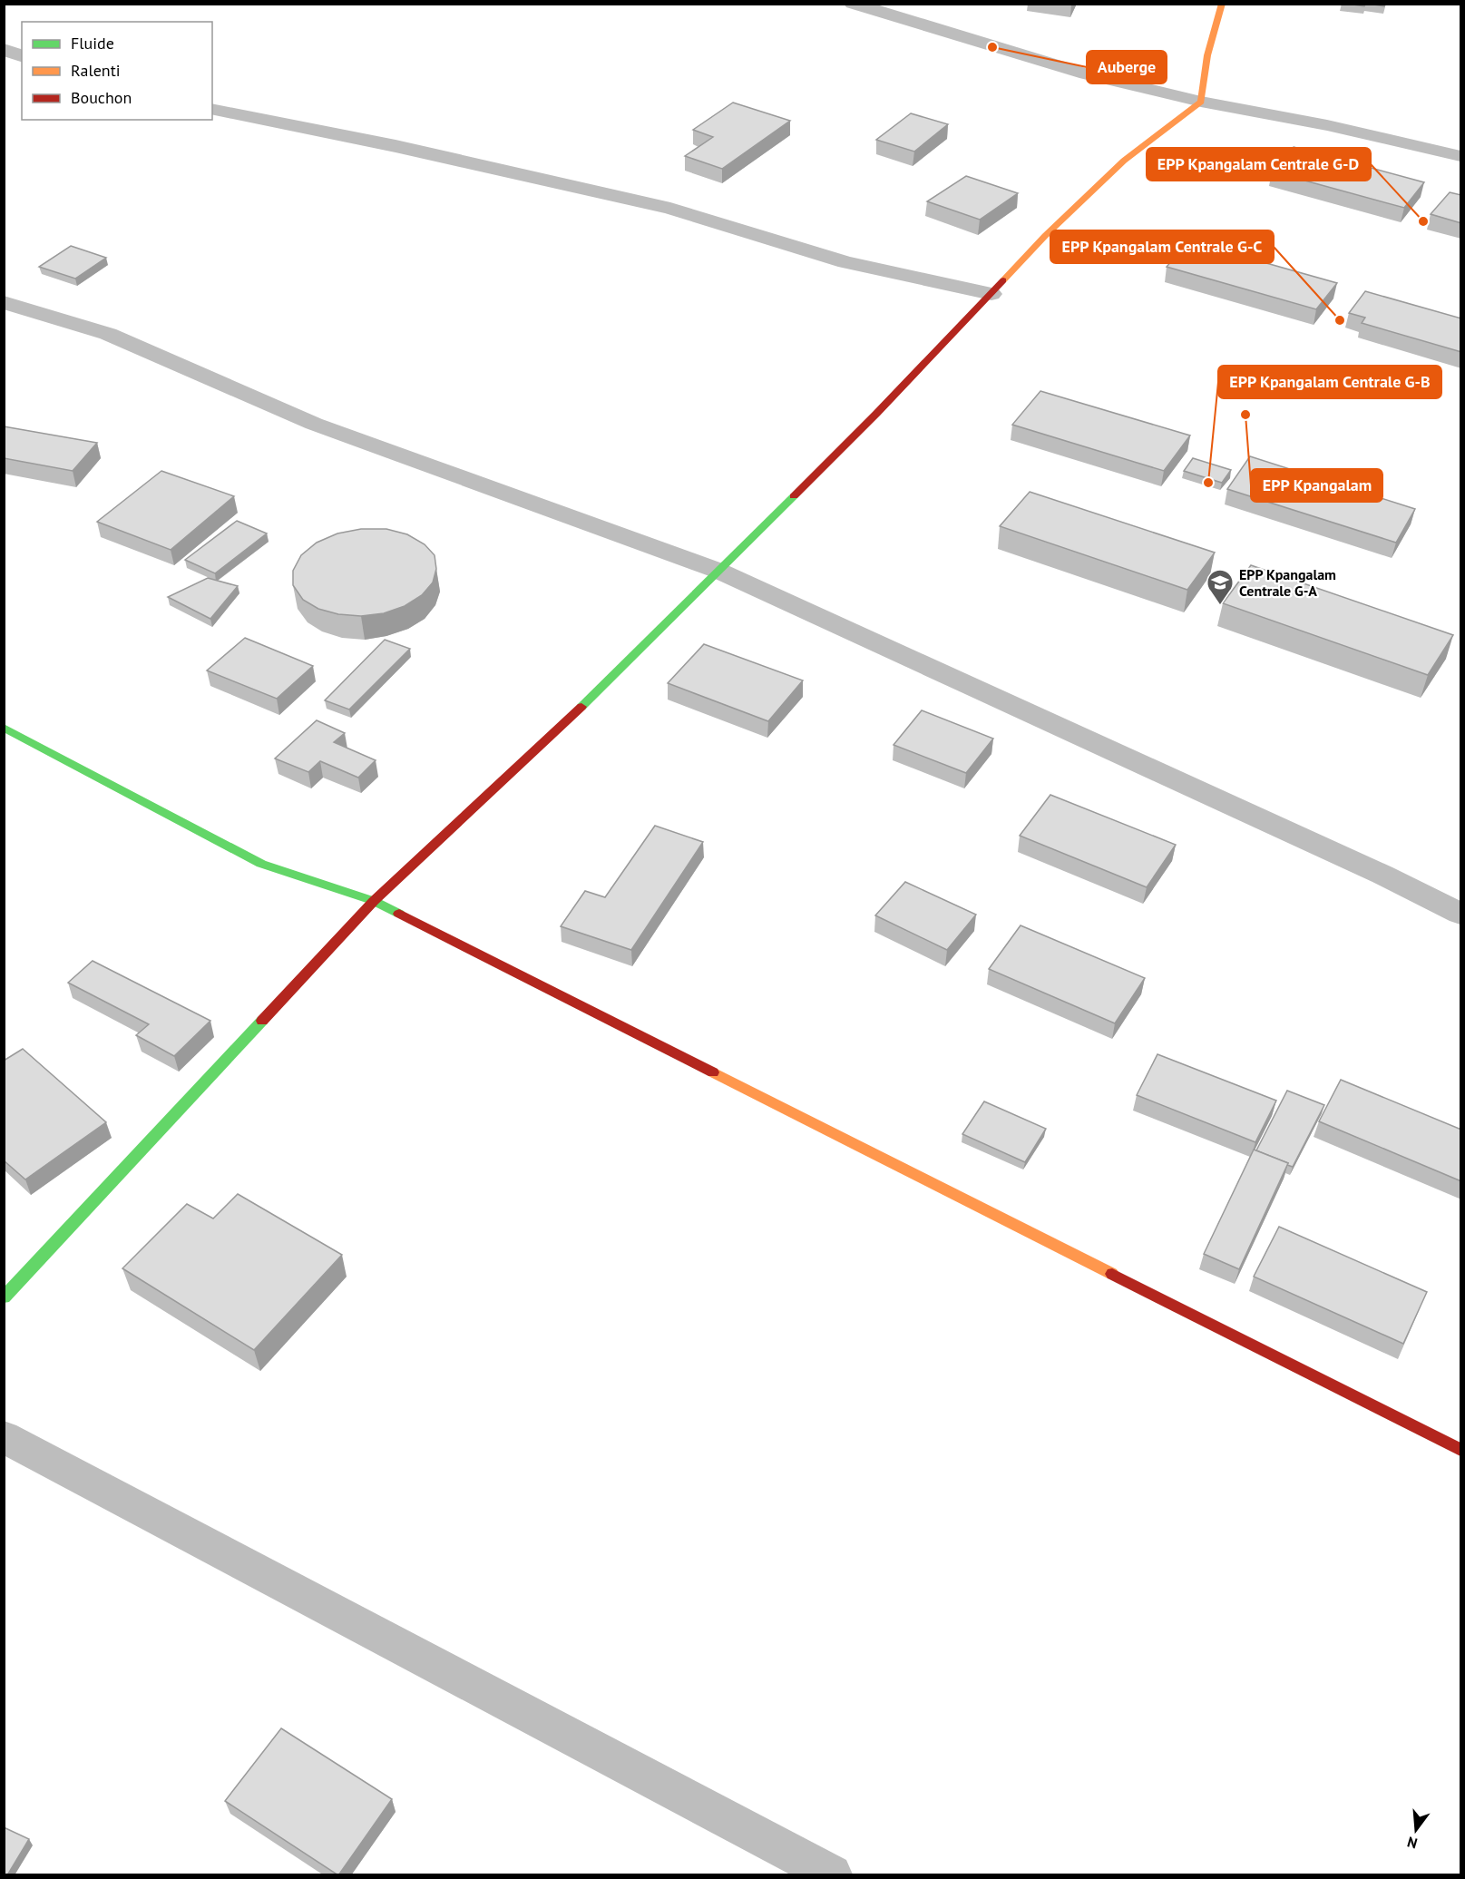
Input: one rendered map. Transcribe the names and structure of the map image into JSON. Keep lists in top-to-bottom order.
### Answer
{
  "places": {
    "other": [
      "Auberge",
      "EPP Kpangalam Centrale G-D",
      "EPP Kpangalam Centrale G-C",
      "EPP Kpangalam",
      "EPP Kpangalam Centrale G-B"
    ],
    "school or university": ["EPP Kpangalam Centrale G-A"]
  },
  "legend": ["Fluide", "Ralenti", "Bouchon"],
  "north": "bottom"
}
